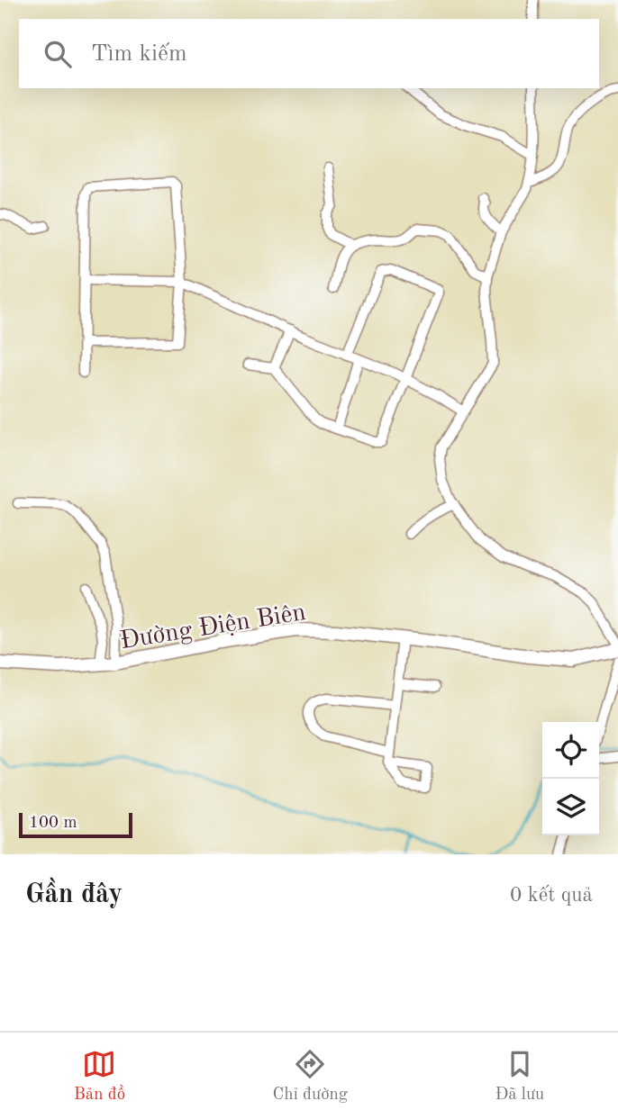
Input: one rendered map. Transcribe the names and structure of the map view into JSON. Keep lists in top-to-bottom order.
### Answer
{
  "streets": {
    "main road": ["Đường Điện Biên"]
  },
  "scale_bar": "100 m",
  "page": {
    "search": "Tìm kiếm",
    "scale": "100 m",
    "heading": ["Gần đây", "0 kết quả"],
    "nav": ["Bản đồ", "Chỉ đường", "Đã lưu"]
  }
}
